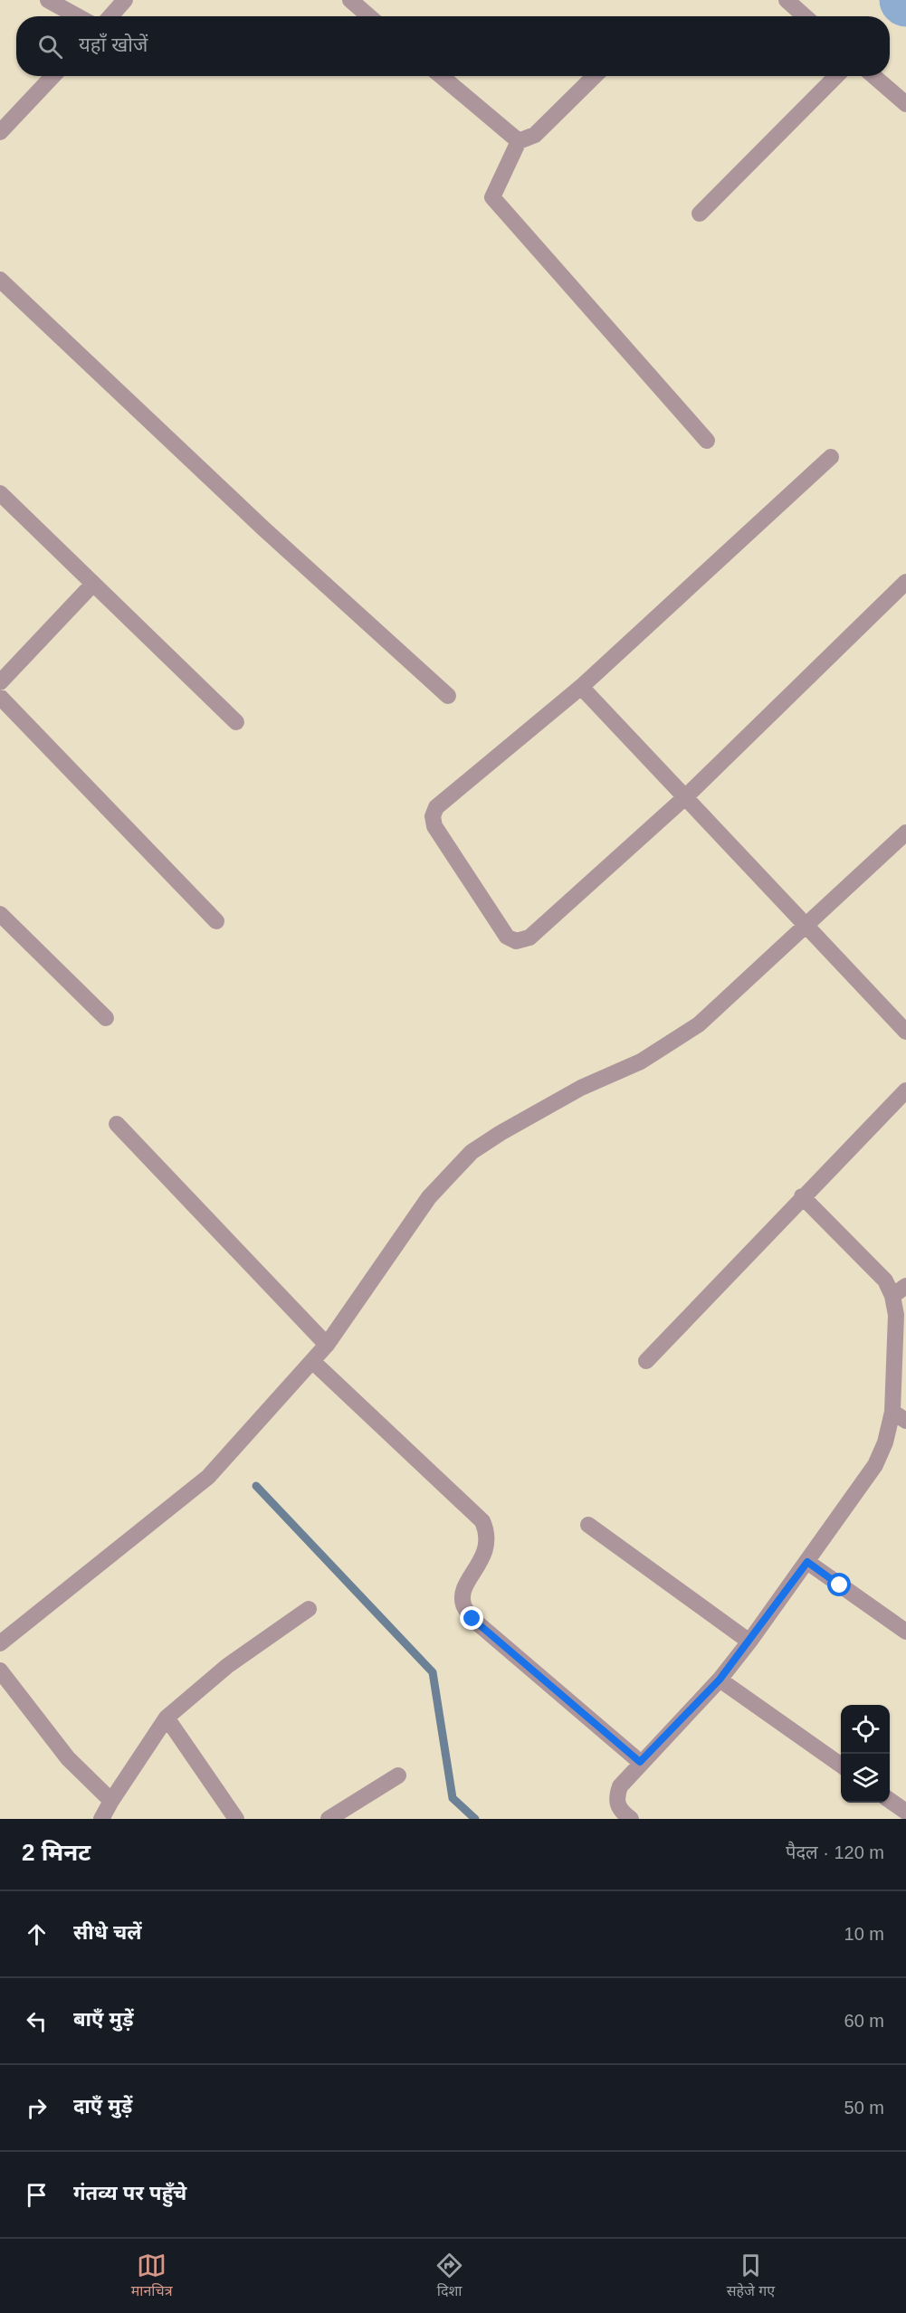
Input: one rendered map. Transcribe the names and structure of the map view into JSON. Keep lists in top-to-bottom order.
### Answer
{
  "page": {
    "search": "यहाँ खोजें",
    "heading": ["2 मिनट", "पैदल · 120 m"],
    "list": [
      ["सीधे चलें", "10 m"],
      ["बाएँ मुड़ें", "60 m"],
      ["दाएँ मुड़ें", "50 m"],
      "गंतव्य पर पहुँचे"
    ],
    "nav": ["मानचित्र", "दिशा", "सहेजे गए"]
  }
}
